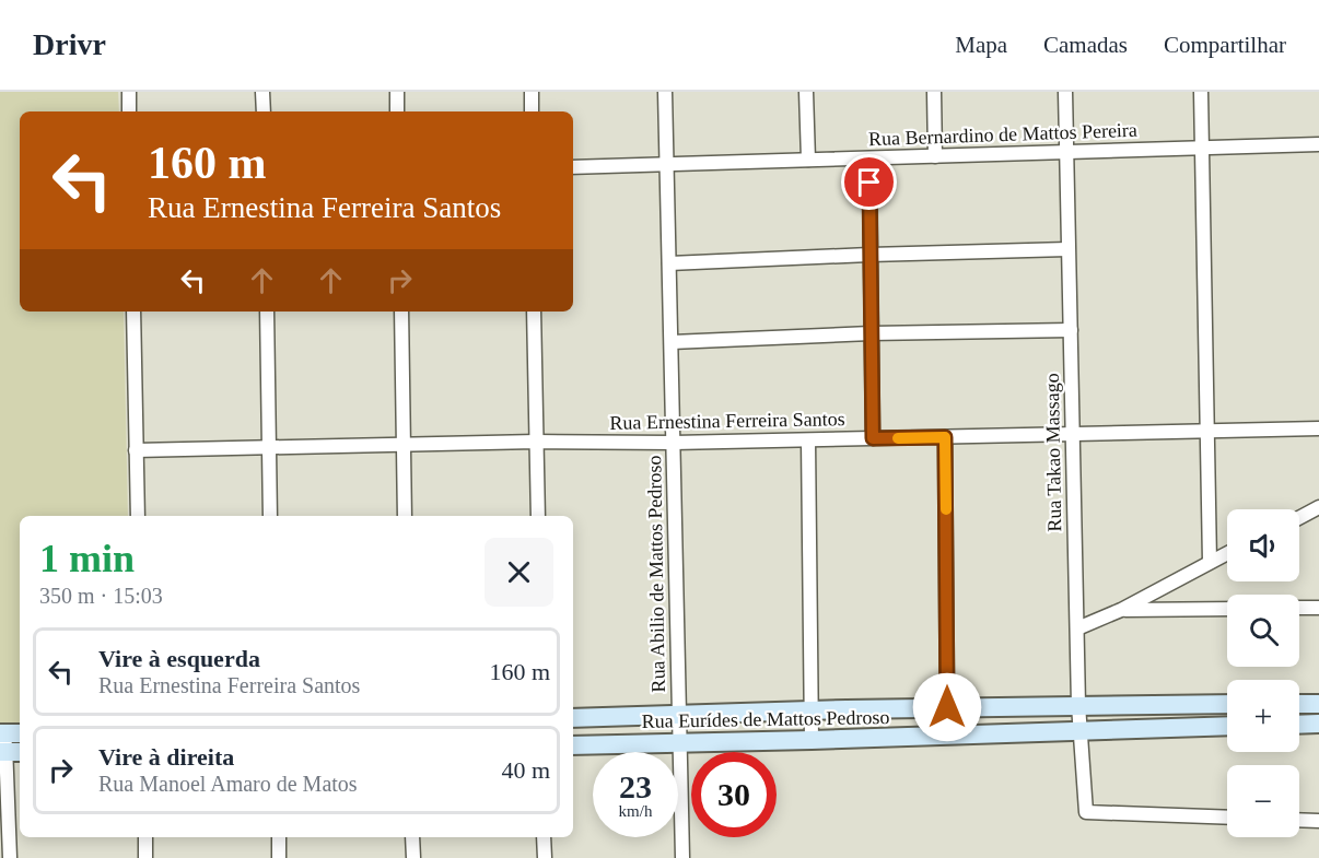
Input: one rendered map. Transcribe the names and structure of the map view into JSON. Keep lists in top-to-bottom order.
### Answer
{
  "streets": {
    "street": [
      "Rua Bernardino de Mattos Pereira",
      "Rua Ernestina Ferreira Santos",
      "Rua Takao Massago",
      "Rua Abilio de Mattos Pedroso",
      "Rua Eurídes de Mattos Pedroso"
    ]
  },
  "crossings": [
    ["Rua Bernardino de Mattos Pereira", "Rua Takao Massago"],
    ["Rua Bernardino de Mattos Pereira", "Rua Abilio de Mattos Pedroso"],
    ["Rua Ernestina Ferreira Santos", "Rua Takao Massago"],
    ["Rua Ernestina Ferreira Santos", "Rua Abilio de Mattos Pedroso"],
    ["Rua Takao Massago", "Rua Eurídes de Mattos Pedroso"],
    ["Rua Abilio de Mattos Pedroso", "Rua Eurídes de Mattos Pedroso"]
  ],
  "page": {
    "header": "Drivr",
    "nav": ["Mapa", "Camadas", "Compartilhar"],
    "turn": ["160 m", "Rua Ernestina Ferreira Santos"],
    "map_buttons": ["+", "−"],
    "heading": ["1 min", "350 m · 15:03"],
    "list": [
      {
        "name": "Vire à esquerda",
        "note": "Rua Ernestina Ferreira Santos",
        "value": "160 m"
      },
      {
        "name": "Vire à direita",
        "note": "Rua Manoel Amaro de Matos",
        "value": "40 m"
      }
    ],
    "speed": "23 km/h",
    "limit": "30"
  }
}
